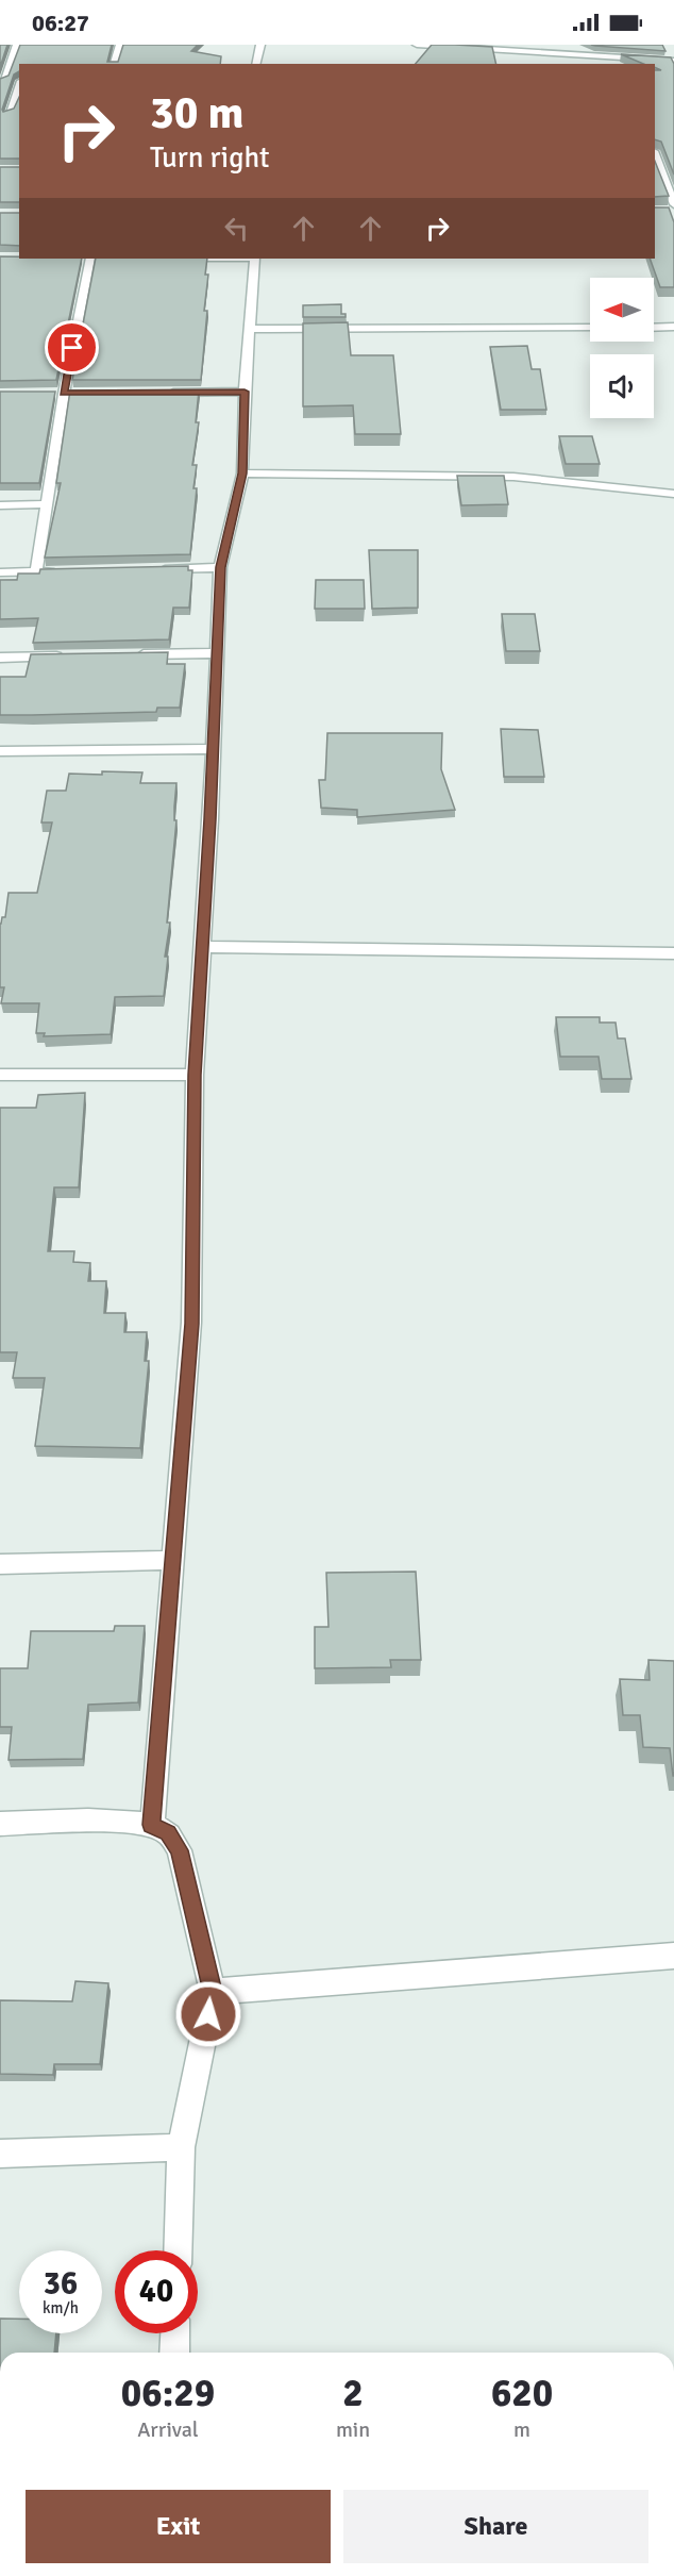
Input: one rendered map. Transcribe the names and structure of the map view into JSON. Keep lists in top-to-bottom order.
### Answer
{
  "north": "left",
  "page": {
    "status": "06:27",
    "turn": ["30 m", "Turn right"],
    "speed": "36 km/h",
    "limit": "40",
    "eta": [
      "06:29",
      "Arrival",
      "2",
      "min",
      "620",
      "m"
    ],
    "buttons": ["Exit", "Share"]
  }
}
